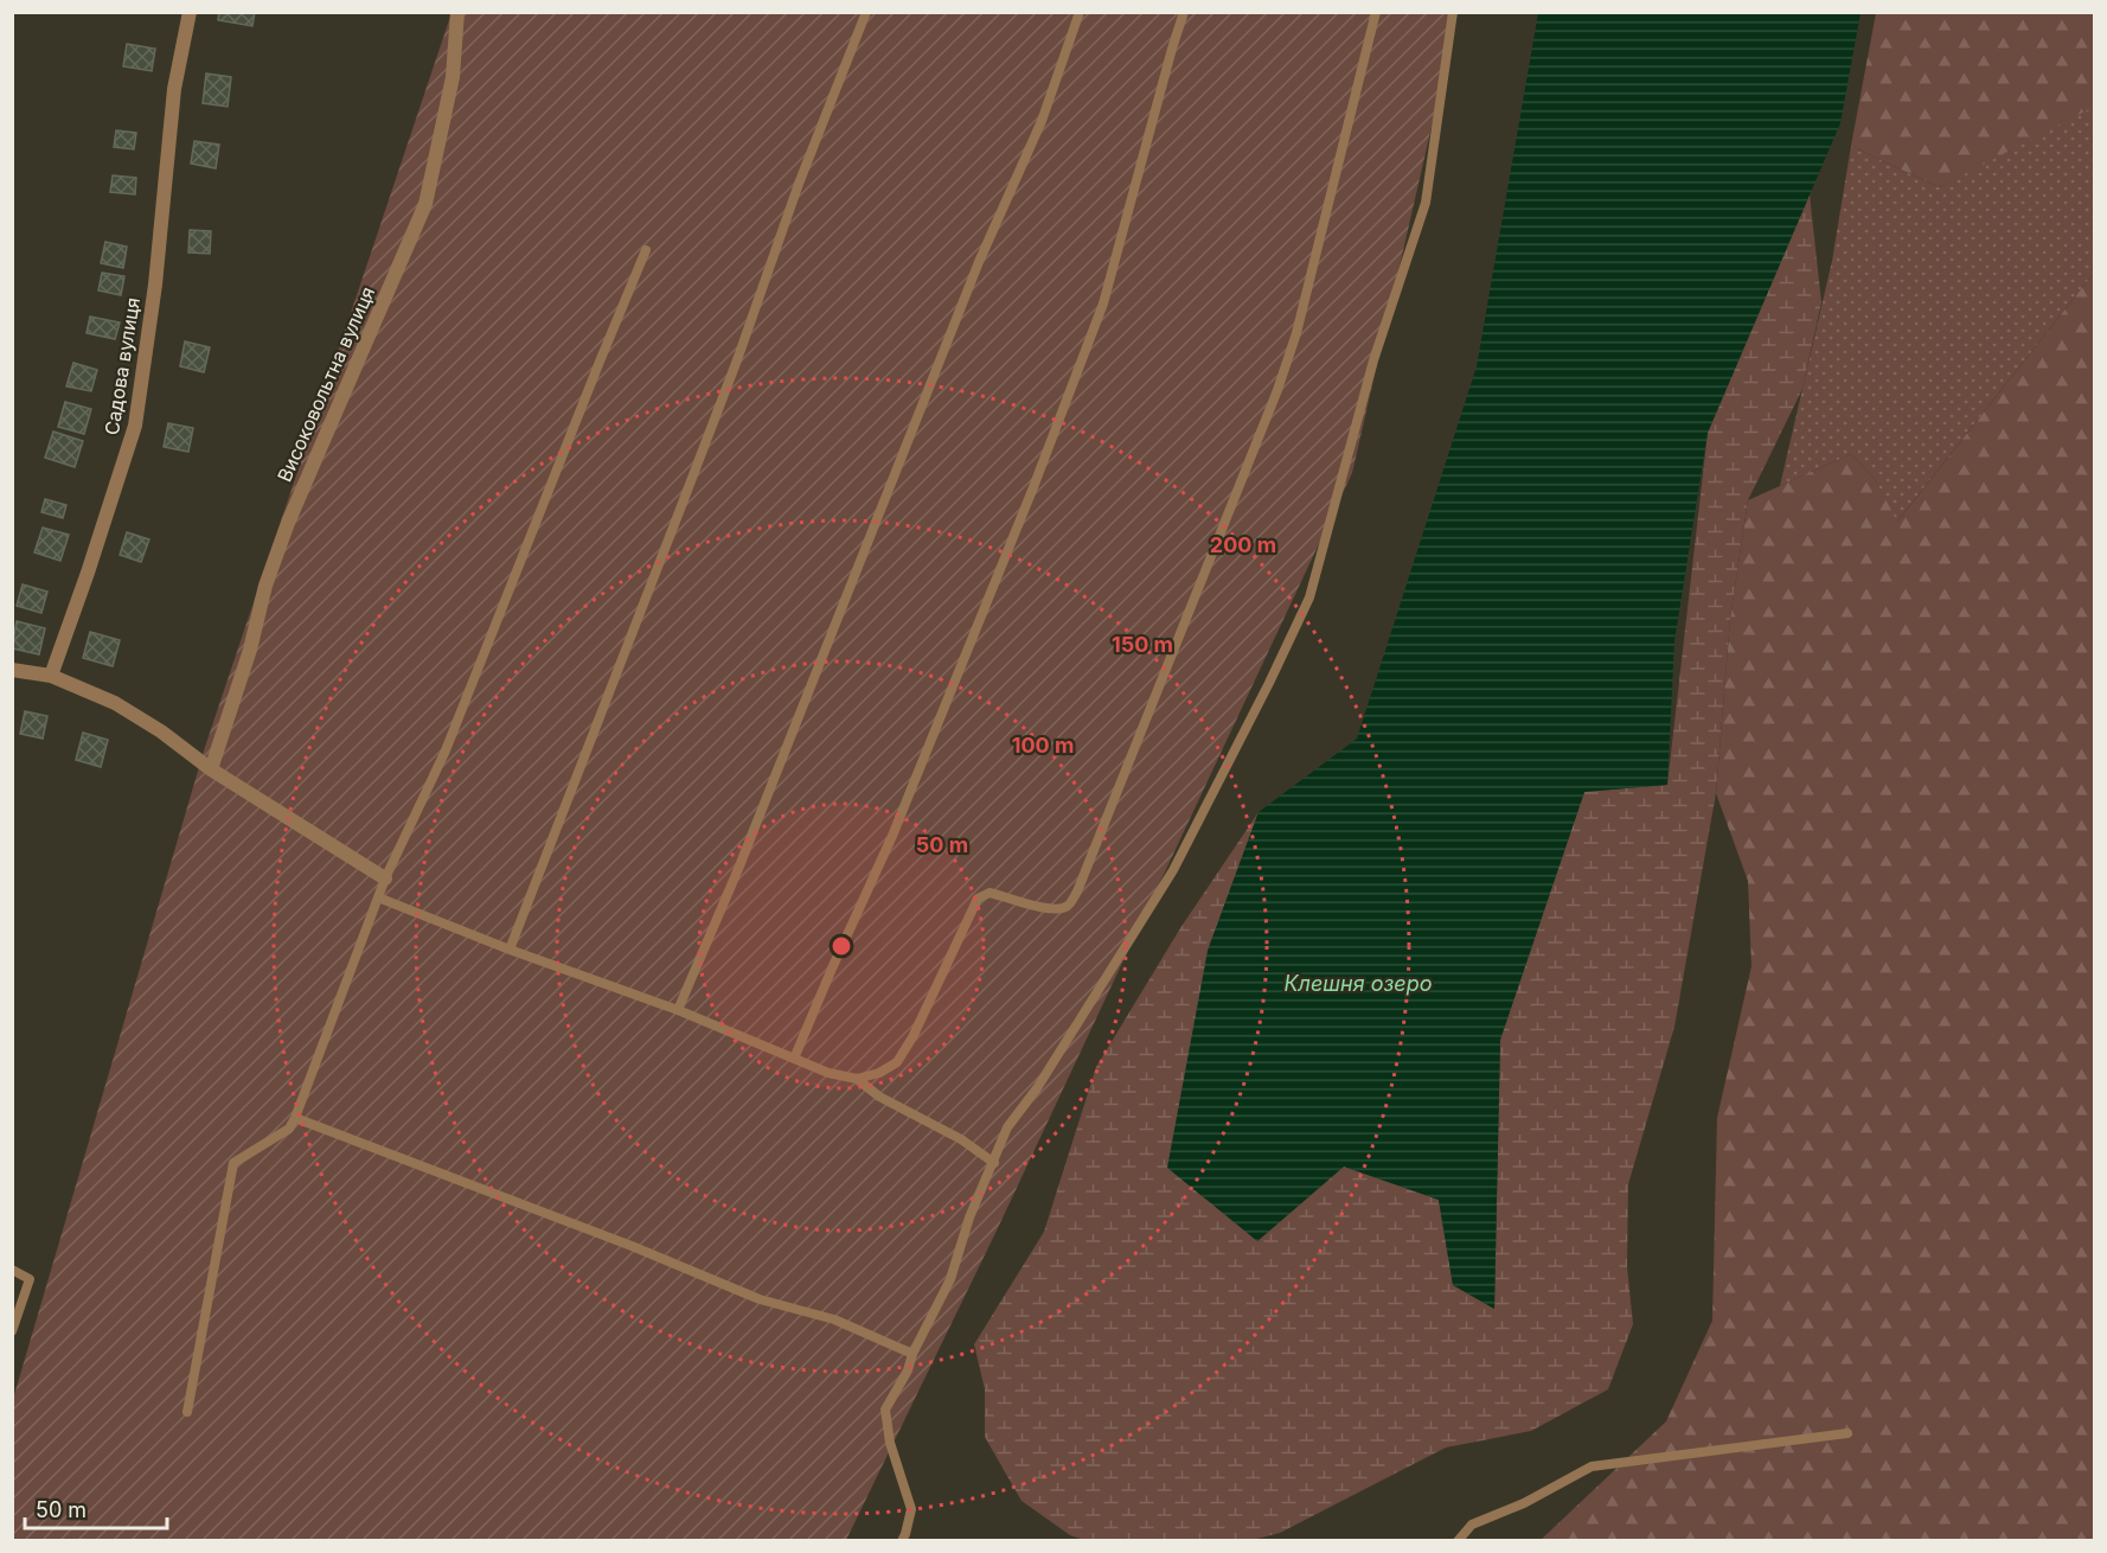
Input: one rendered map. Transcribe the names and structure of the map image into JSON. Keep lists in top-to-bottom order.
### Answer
{
  "streets": {
    "street": ["Садова вулиця", "Високовольтна вулиця"]
  },
  "water": ["Клешня озеро"],
  "scale_bar": "50 m",
  "rings": [
    "200 m",
    "150 m",
    "100 m",
    "50 m"
  ]
}
